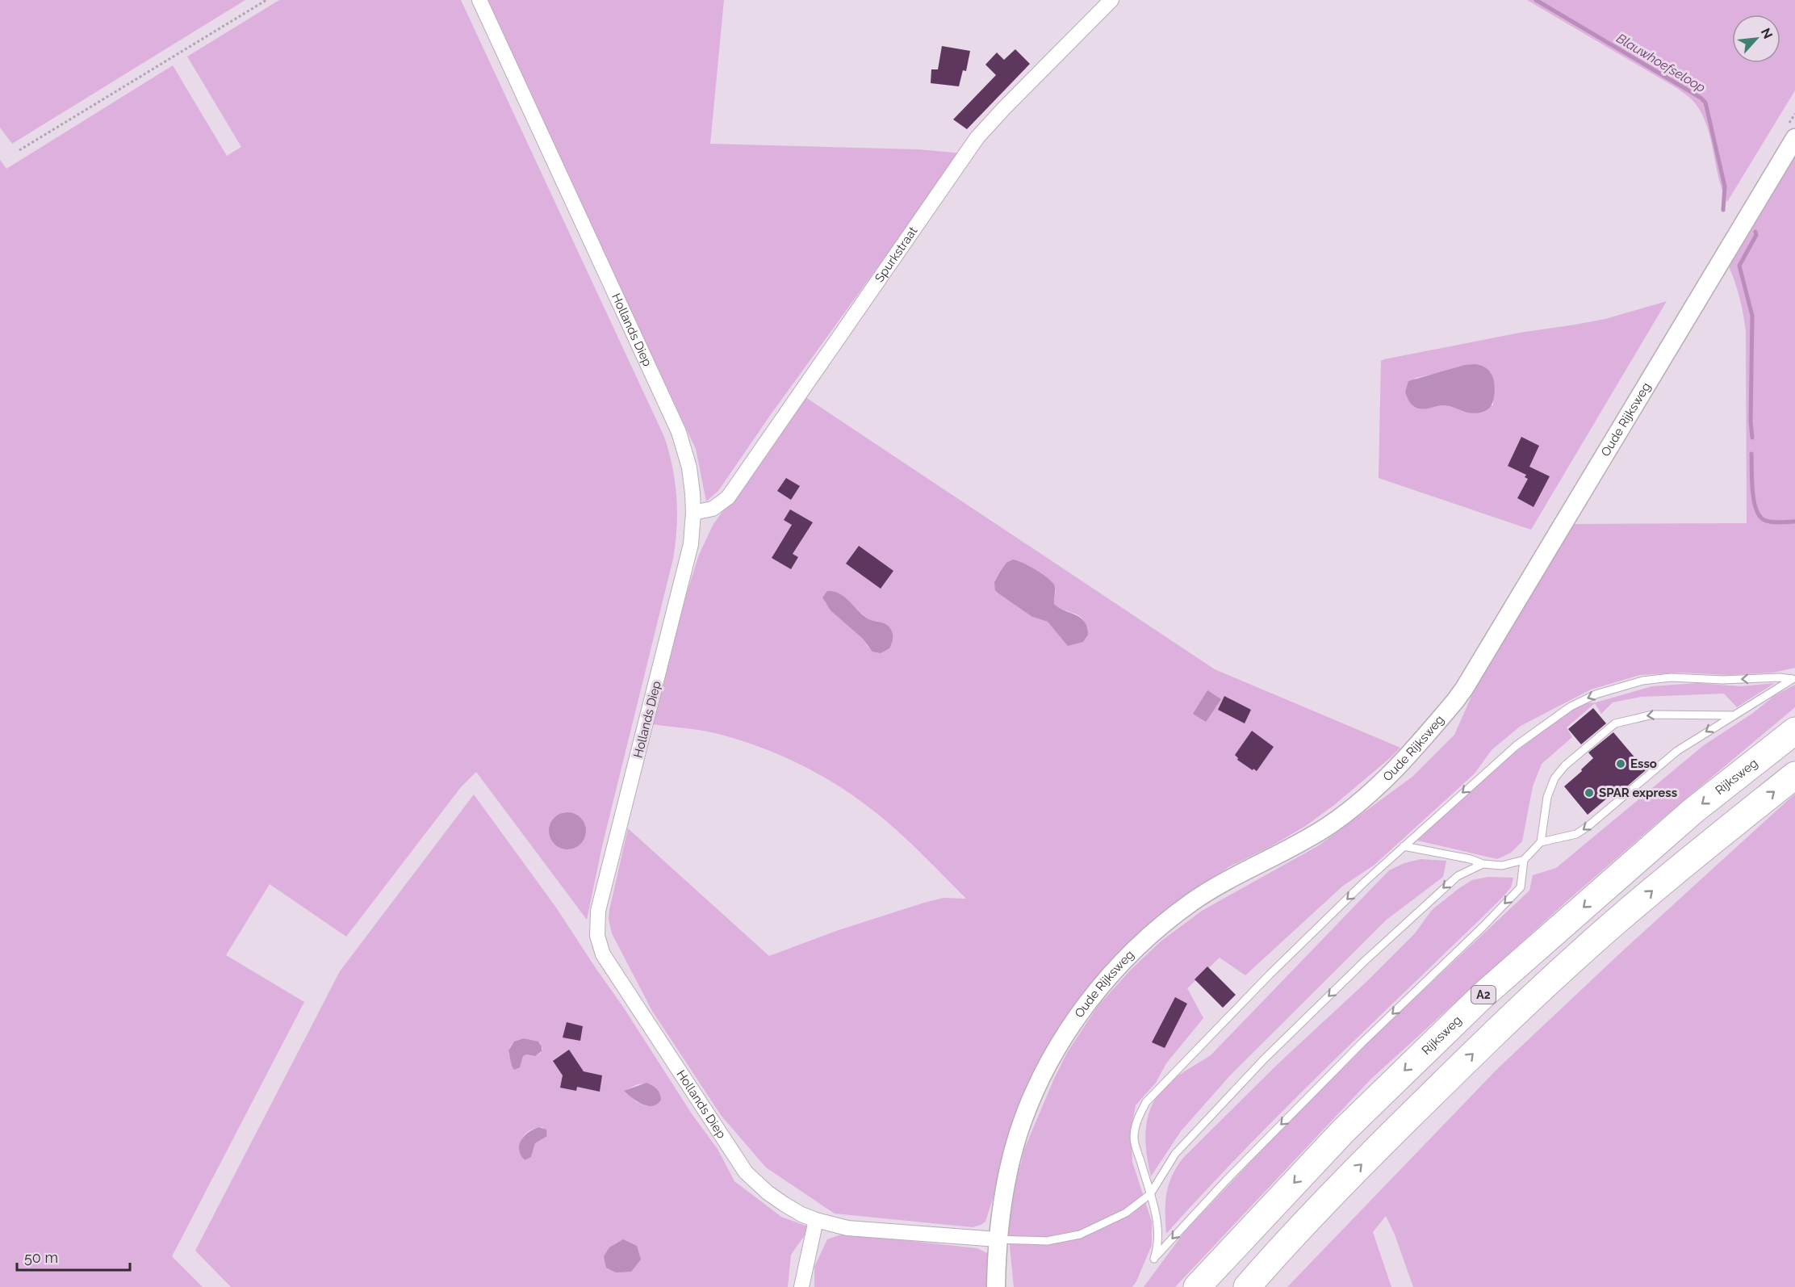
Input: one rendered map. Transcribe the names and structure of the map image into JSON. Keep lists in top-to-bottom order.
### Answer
{
  "streets": {
    "highway": ["Rijksweg", "A2"],
    "street": ["Spurkstraat", "Hollands Diep", "Oude Rijksweg"]
  },
  "crossings": [
    ["Spurkstraat", "Hollands Diep"],
    ["Hollands Diep", "Oude Rijksweg"]
  ],
  "water": ["Blauwhoefseloop"],
  "places": ["Esso", "SPAR express"],
  "scale_bar": "50 m",
  "north": "top right"
}
